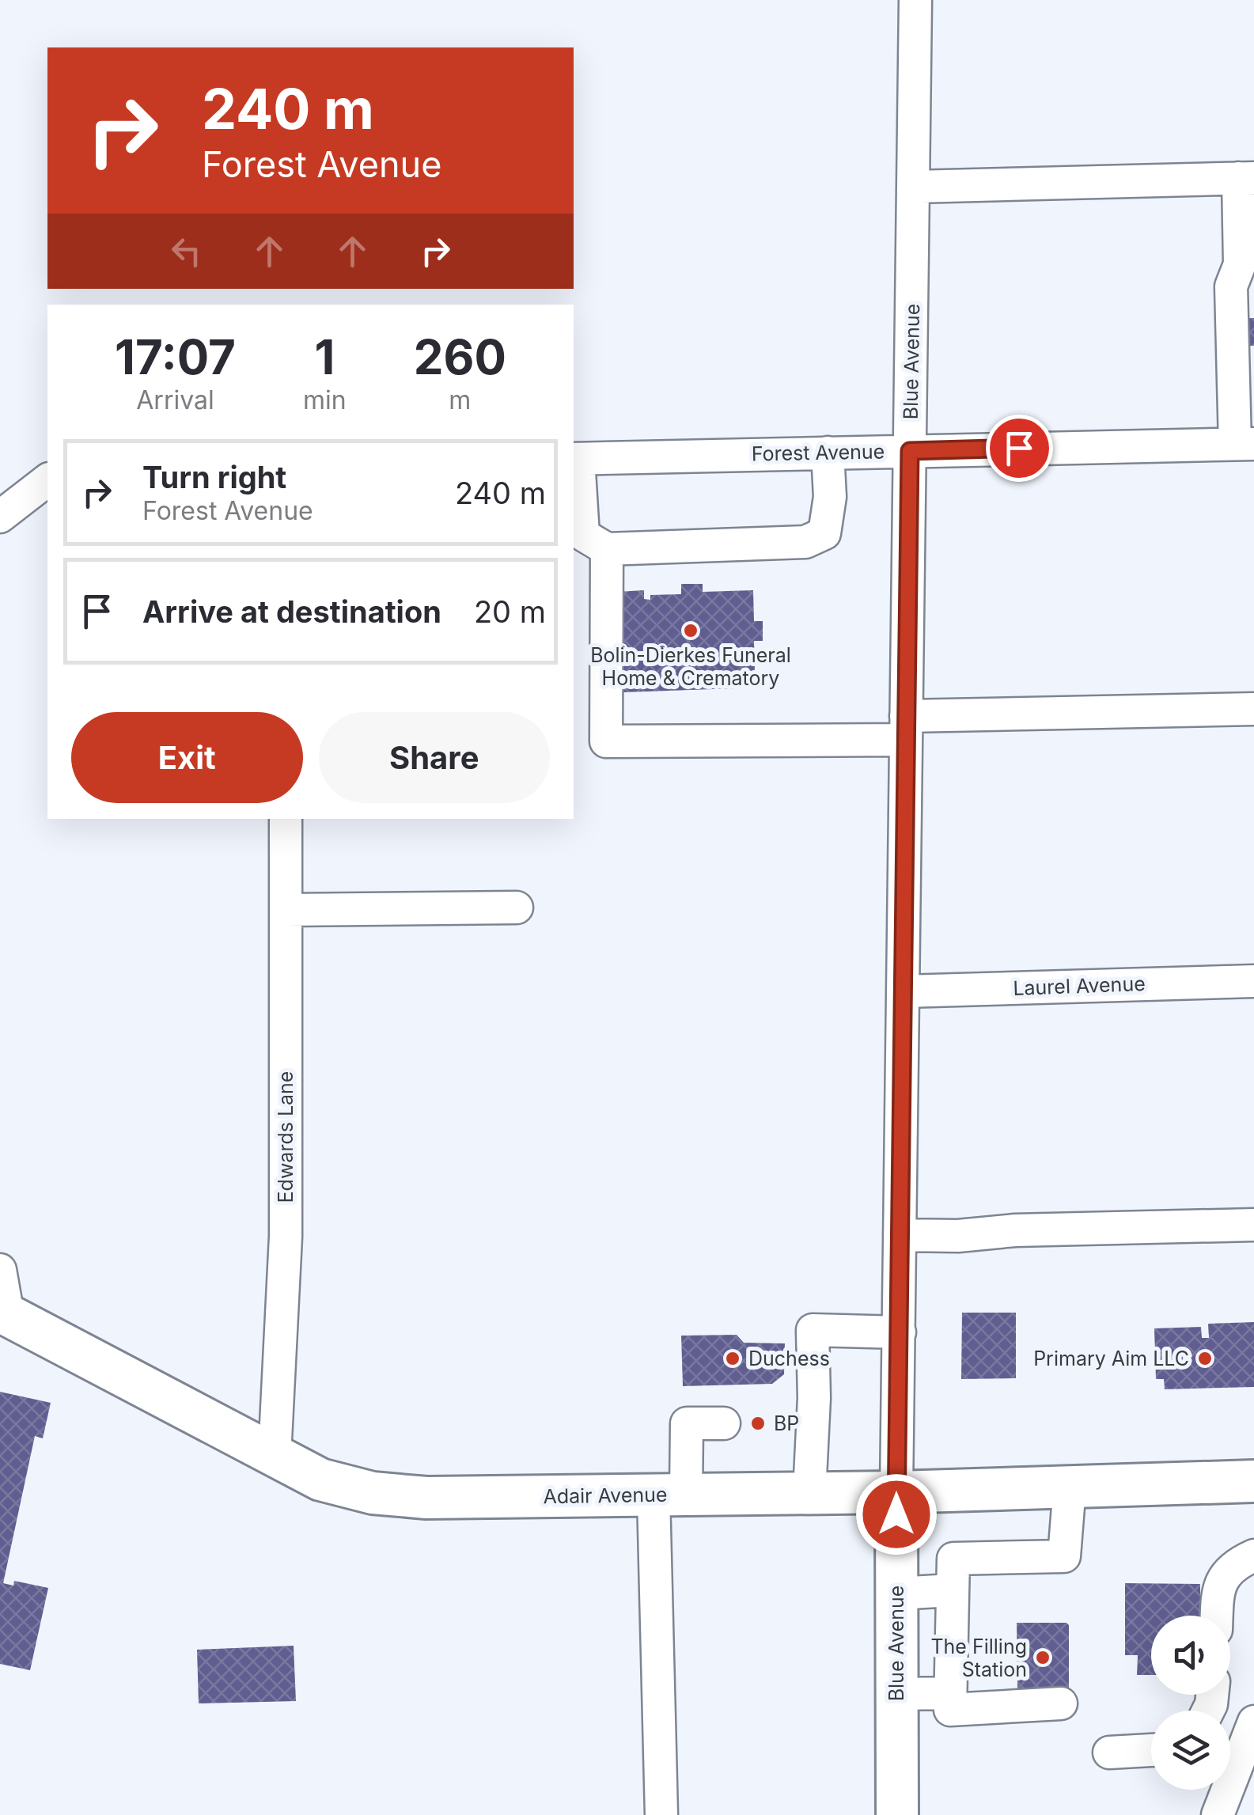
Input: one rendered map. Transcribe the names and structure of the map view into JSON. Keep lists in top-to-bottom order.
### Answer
{
  "streets": {
    "main road": ["Blue Avenue", "Adair Avenue"],
    "street": ["Forest Avenue", "Laurel Avenue", "Edwards Lane"]
  },
  "crossings": [
    ["Blue Avenue", "Forest Avenue"],
    ["Blue Avenue", "Laurel Avenue"],
    ["Blue Avenue", "Adair Avenue"],
    ["Edwards Lane", "Adair Avenue"]
  ],
  "places": [
    "Bolin-Dierkes Funeral Home & Crematory",
    "Duchess",
    "Primary Aim LLC",
    "BP",
    "The Filling Station"
  ],
  "page": {
    "turn": ["240 m", "Forest Avenue"],
    "eta": [
      "17:07",
      "Arrival",
      "1",
      "min",
      "260",
      "m"
    ],
    "list": [
      {
        "name": "Turn right",
        "note": "Forest Avenue",
        "value": "240 m"
      },
      {
        "name": "Arrive at destination",
        "value": "20 m"
      }
    ],
    "buttons": ["Exit", "Share"]
  }
}
